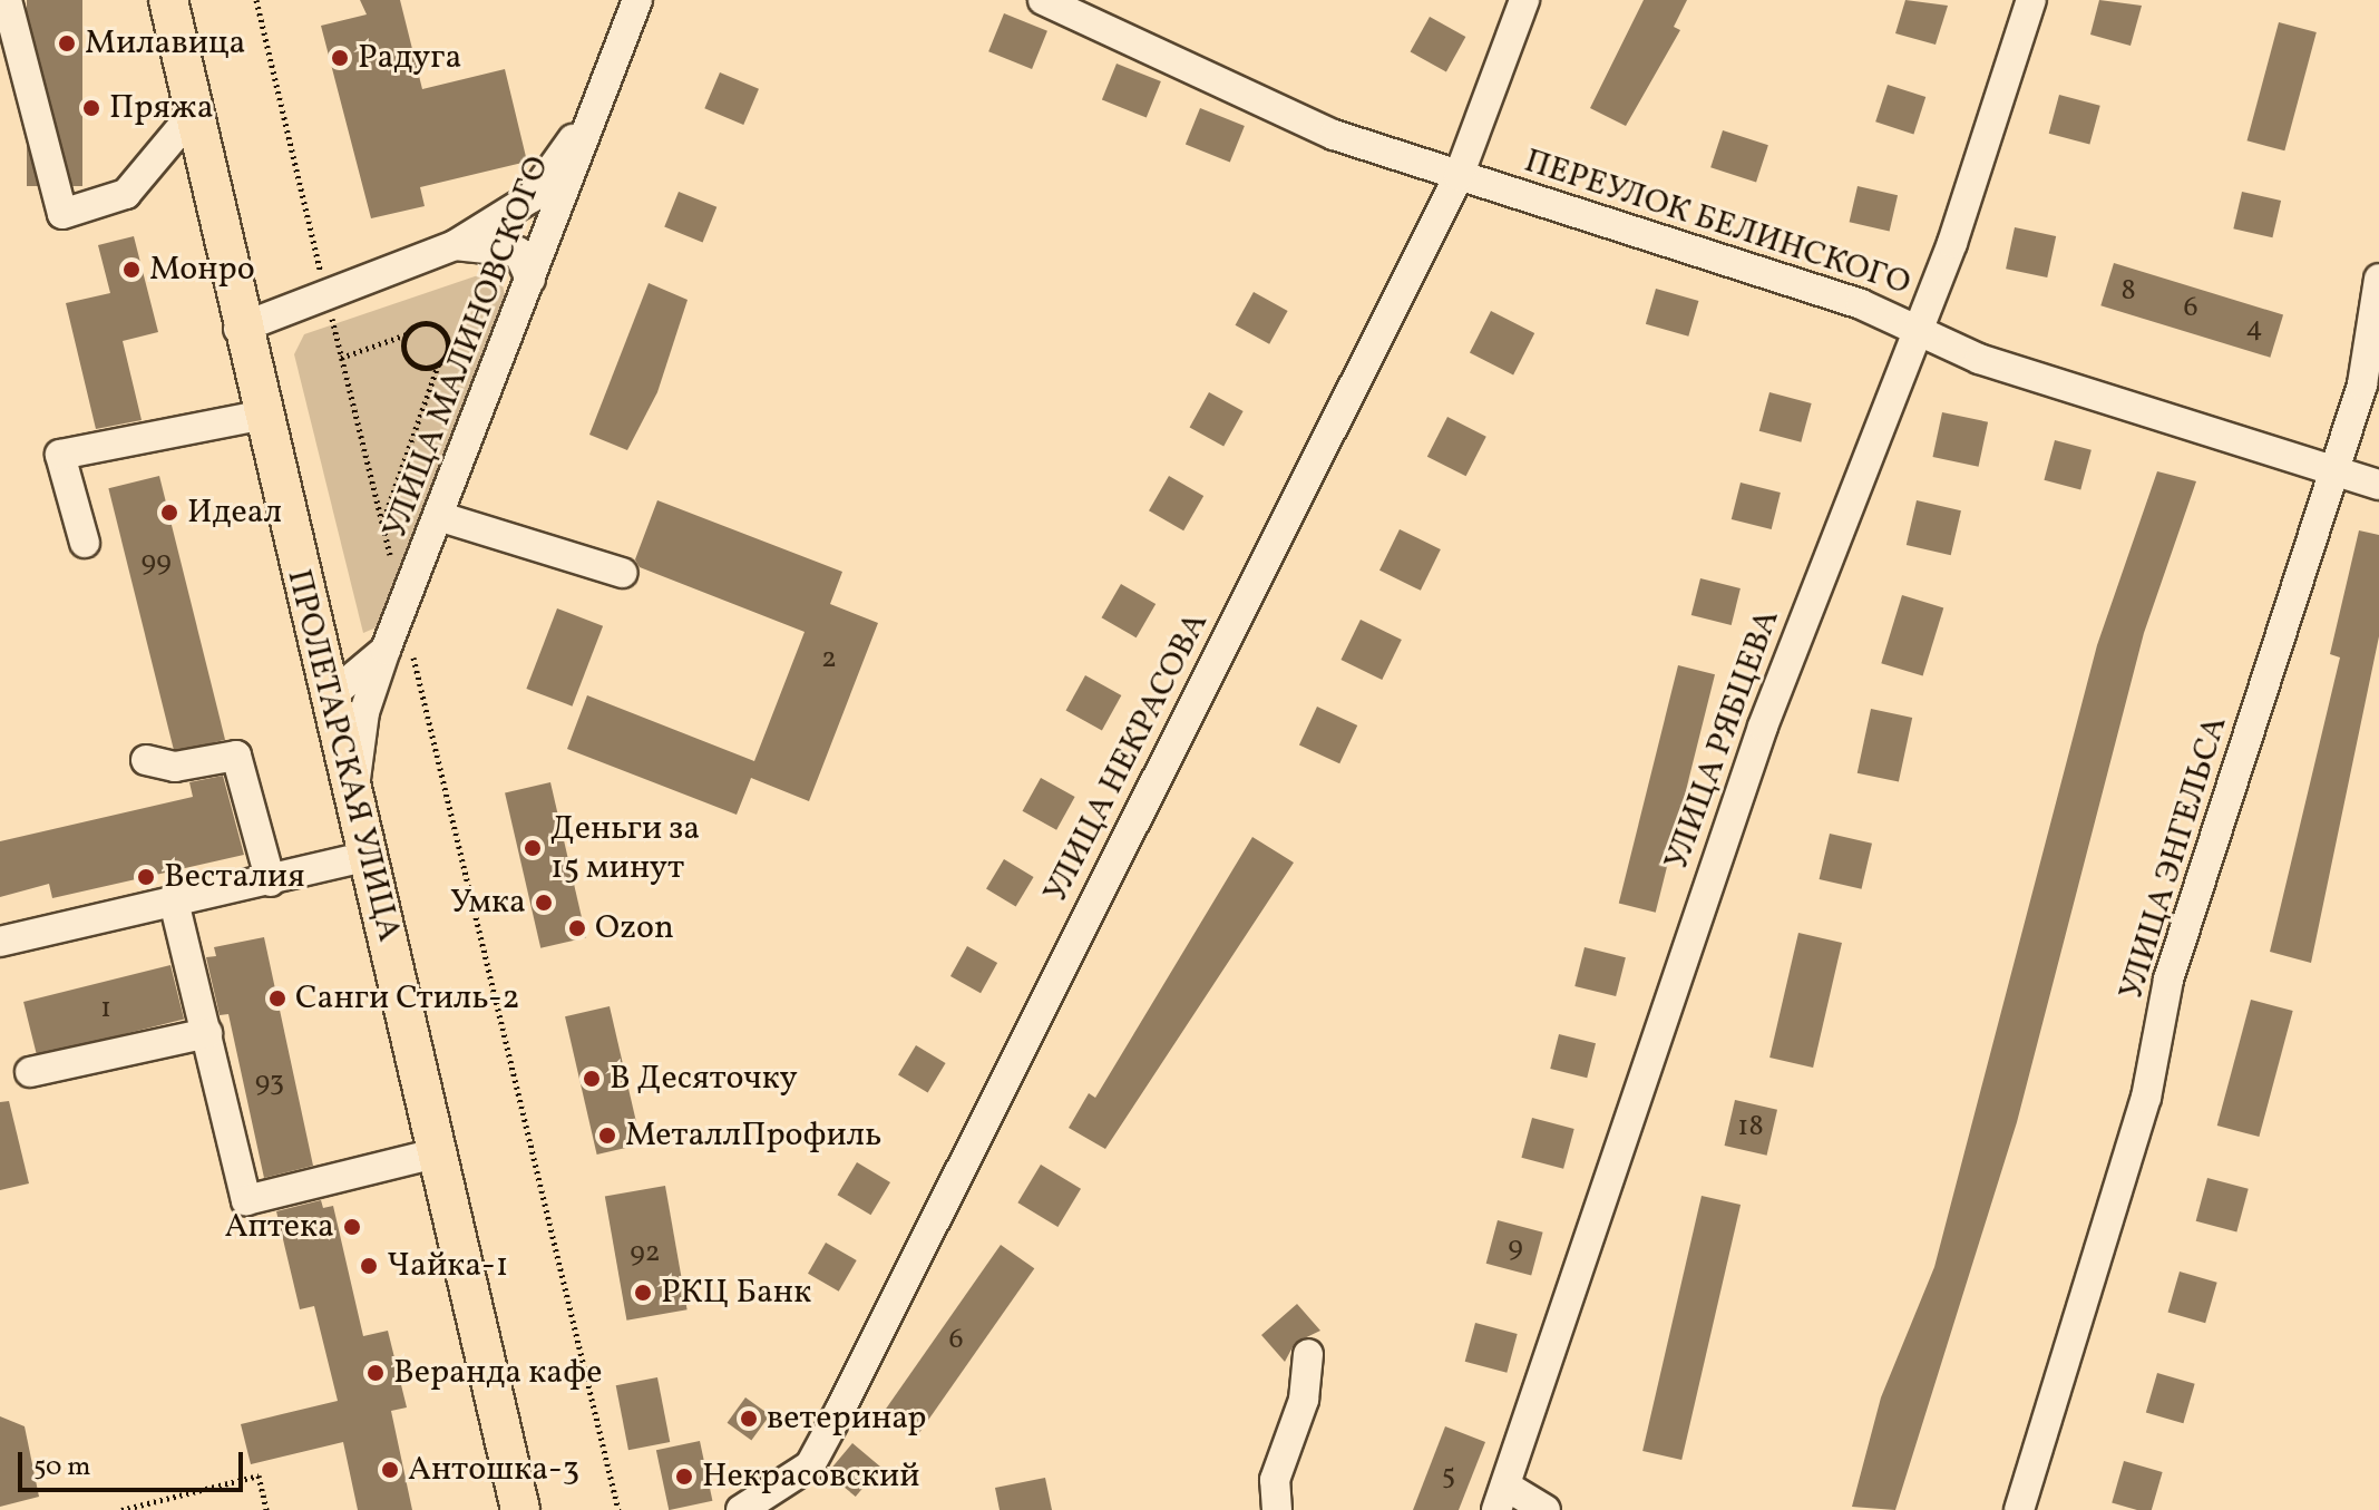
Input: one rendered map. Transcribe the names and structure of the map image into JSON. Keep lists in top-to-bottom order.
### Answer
{
  "streets": {
    "main road": ["ПРОЛЕТАРСКАЯ УЛИЦА"],
    "street": [
      "ПЕРЕУЛОК БЕЛИНСКОГО",
      "УЛИЦА МАЛИНОВСКОГО",
      "УЛИЦА РЯБЦЕВА",
      "УЛИЦА НЕКРАСОВА",
      "УЛИЦА ЭНГЕЛЬСА"
    ]
  },
  "crossings": [
    ["ПЕРЕУЛОК БЕЛИНСКОГО", "УЛИЦА РЯБЦЕВА"],
    ["ПЕРЕУЛОК БЕЛИНСКОГО", "УЛИЦА НЕКРАСОВА"],
    ["ПЕРЕУЛОК БЕЛИНСКОГО", "УЛИЦА ЭНГЕЛЬСА"],
    ["УЛИЦА МАЛИНОВСКОГО", "ПРОЛЕТАРСКАЯ УЛИЦА"]
  ],
  "places": [
    "Милавица",
    "Радуга",
    "Пряжа",
    "Монро",
    "Идеал",
    "Деньги за 15 минут",
    "Весталия",
    "Умка",
    "Ozon",
    "Санги Стиль-2",
    "В Десяточку",
    "МеталлПрофиль",
    "Аптека",
    "Чайка-1",
    "РКЦ Банк",
    "Веранда кафе",
    "ветеринар",
    "Антошка-3",
    "Некрасовский"
  ],
  "house_numbers": [
    "8",
    "6",
    "4",
    "99",
    "2",
    "1",
    "93",
    "18",
    "9",
    "92",
    "6",
    "5"
  ],
  "scale_bar": "50 m"
}
